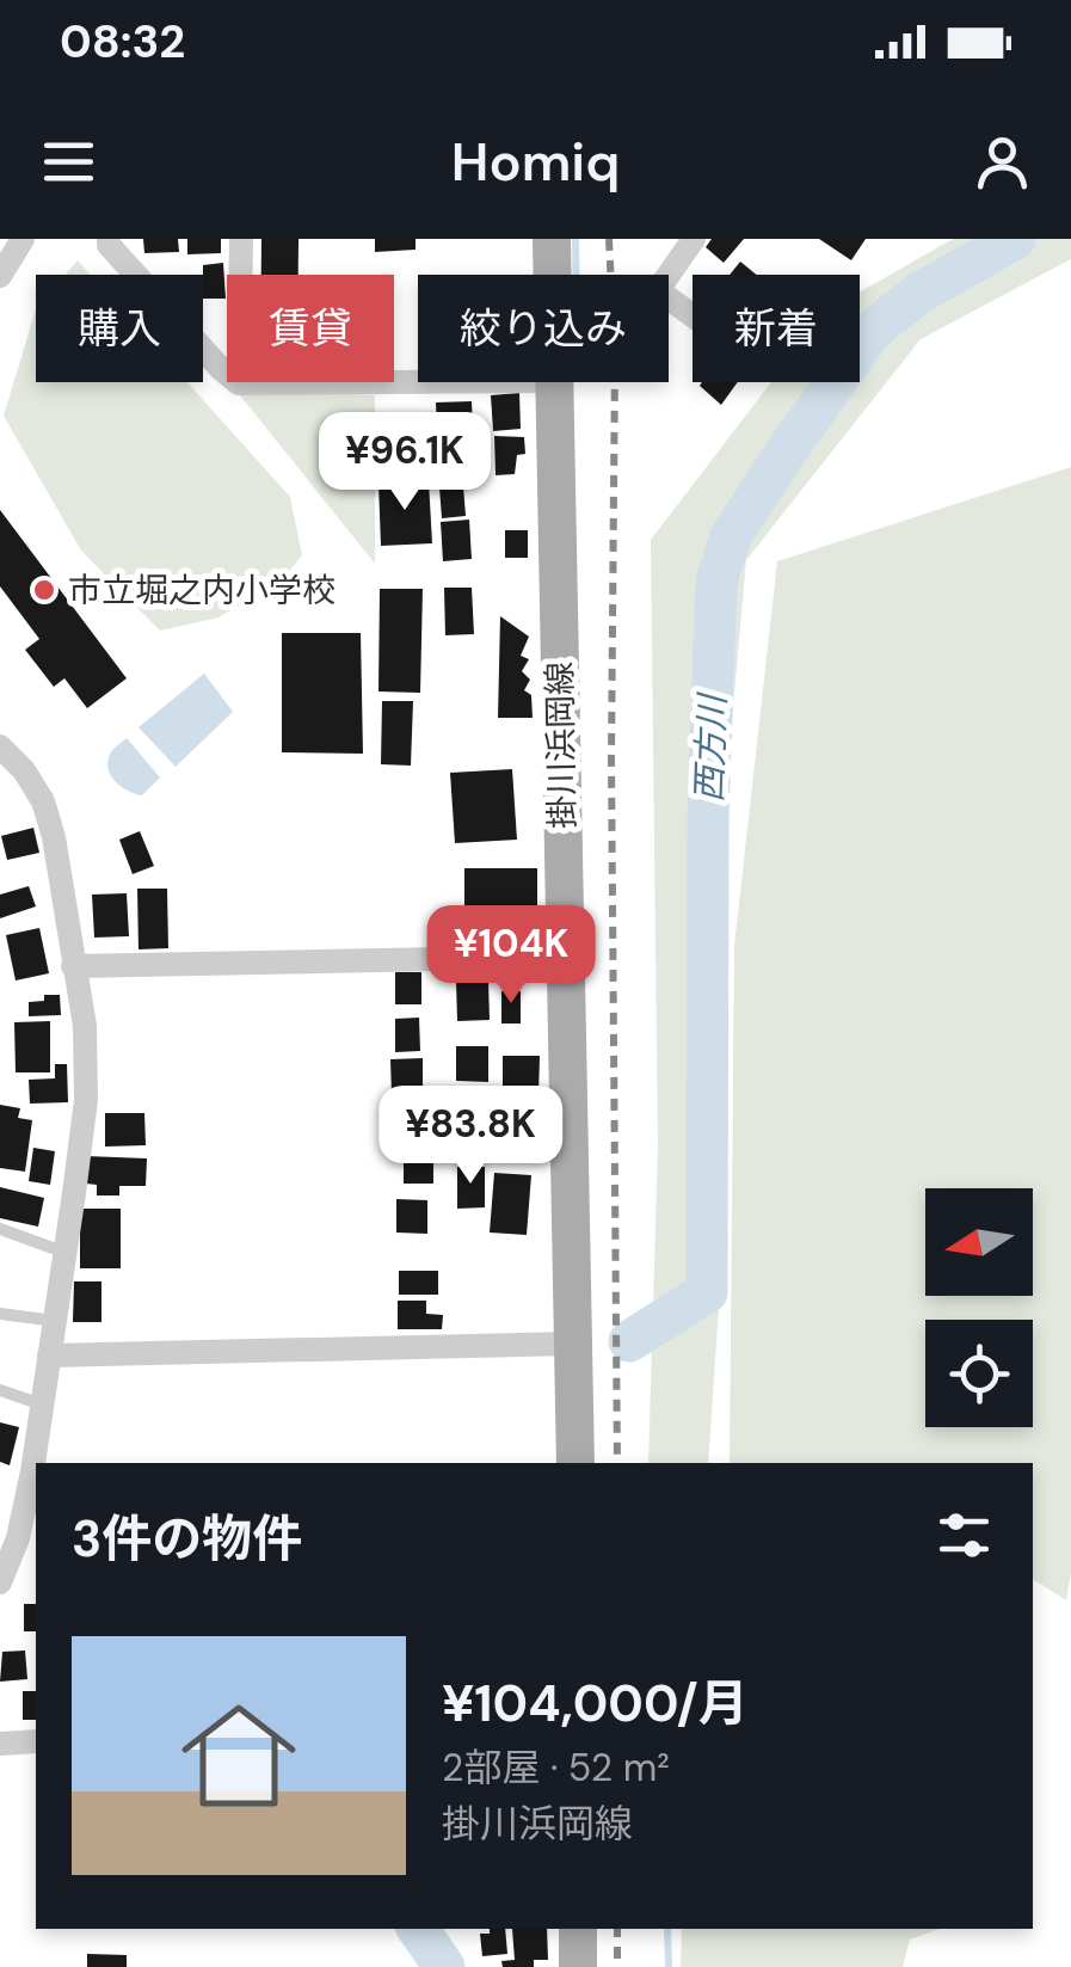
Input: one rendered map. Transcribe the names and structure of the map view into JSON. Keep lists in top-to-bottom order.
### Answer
{
  "streets": {
    "main road": ["掛川浜岡線"]
  },
  "water": ["西方川"],
  "places": ["市立堀之内小学校"],
  "north": "left",
  "page": {
    "status": "08:32",
    "header": "Homiq",
    "chip": [
      "購入",
      "賃貸",
      "絞り込み",
      "新着"
    ],
    "price": ["¥96.1K", "¥104K", "¥83.8K"],
    "heading": "3件の物件",
    "list": [
      {
        "name": "¥104,000/月",
        "note": "2部屋 · 52 m² · 掛川浜岡線"
      }
    ]
  }
}
